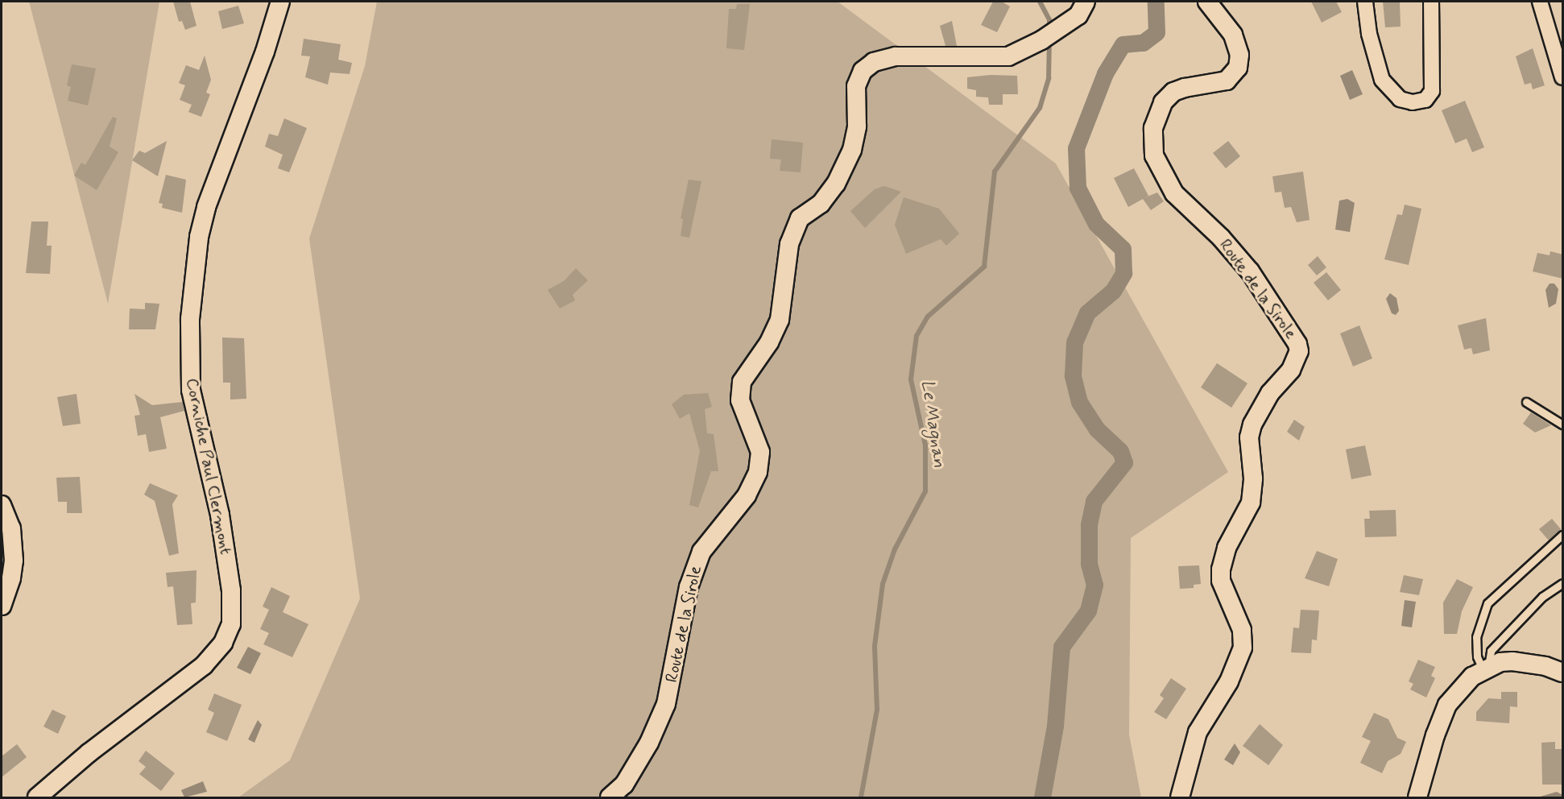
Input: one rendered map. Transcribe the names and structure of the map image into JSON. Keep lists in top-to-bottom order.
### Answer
{
  "streets": {
    "street": ["Route de la Sirole", "Corniche Paul Clermont"]
  },
  "water": ["Le Magnan"]
}
